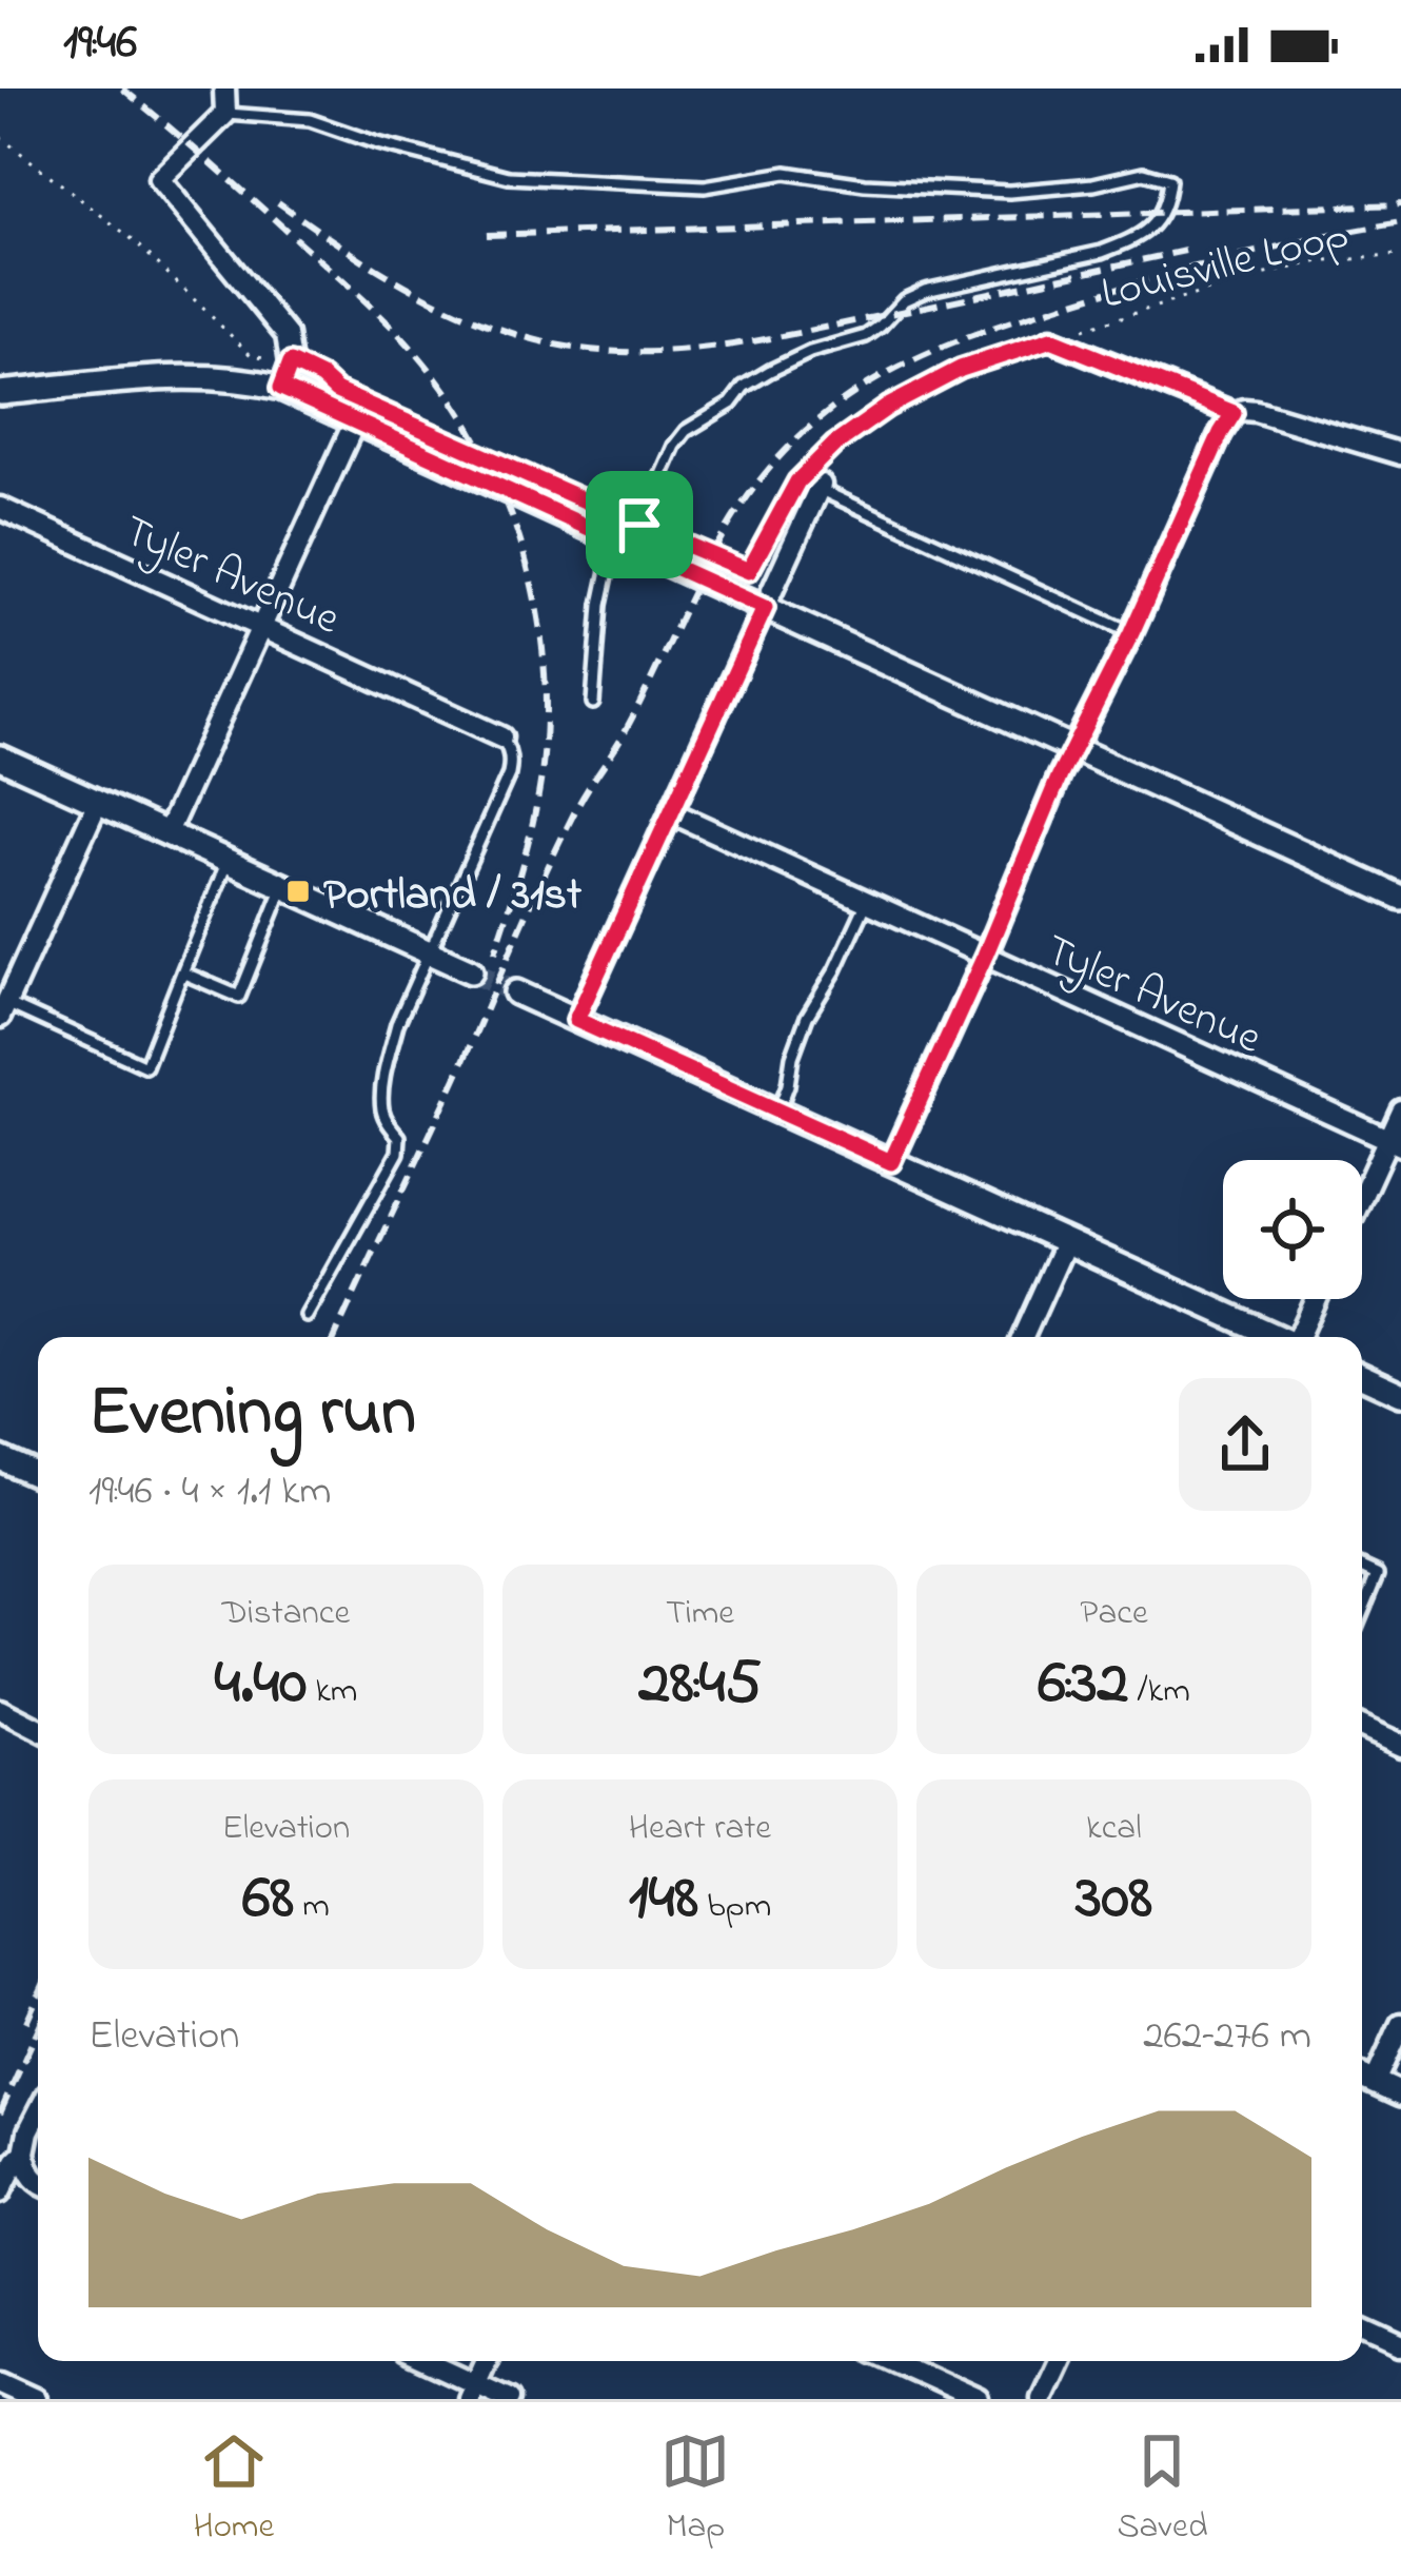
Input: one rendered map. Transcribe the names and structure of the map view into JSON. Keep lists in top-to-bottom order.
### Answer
{
  "streets": {
    "street": ["Tyler Avenue"],
    "path": ["Louisville Loop"]
  },
  "places": {
    "transit": ["Portland / 31st"]
  },
  "page": {
    "status": "19:46",
    "heading": ["Evening run", "19:46 · 4 × 1.1 km"],
    "stats": [
      ["Distance", "4.40 km"],
      ["Time", "28:45"],
      ["Pace", "6:32 /km"],
      ["Elevation", "68 m"],
      ["Heart rate", "148 bpm"],
      ["kcal", "308"]
    ],
    "chart": ["Elevation", "262–276 m"],
    "tabs": ["Home", "Map", "Saved"]
  }
}
